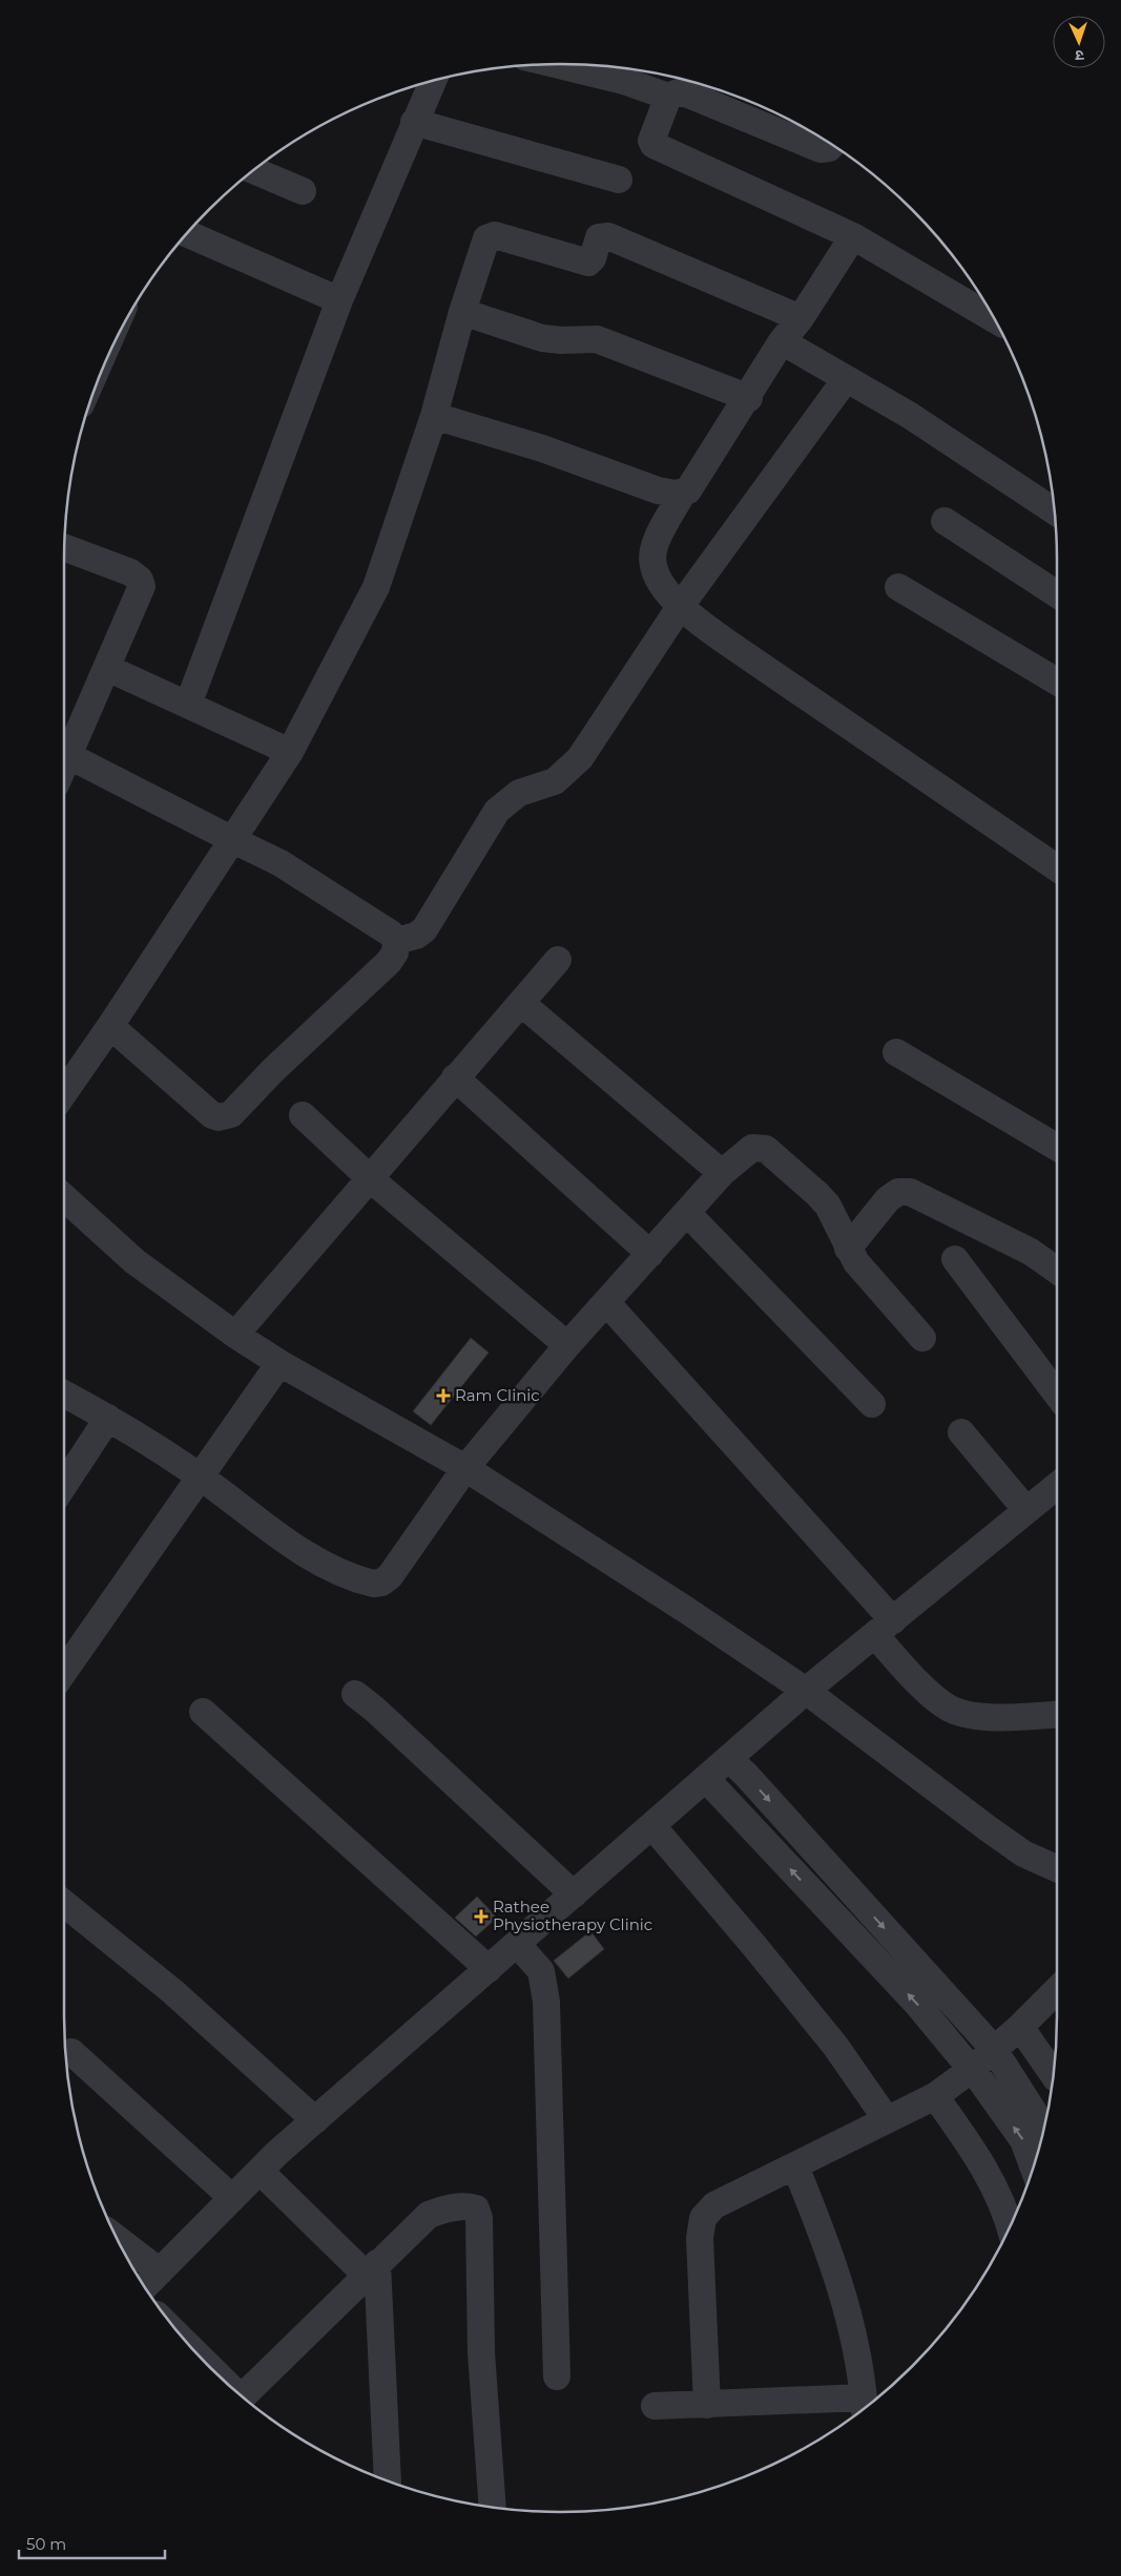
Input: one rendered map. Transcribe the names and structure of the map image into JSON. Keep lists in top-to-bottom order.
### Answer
{
  "places": {
    "health": ["Ram Clinic", "Rathee Physiotherapy Clinic"]
  },
  "scale_bar": "50 m",
  "north": "bottom"
}
